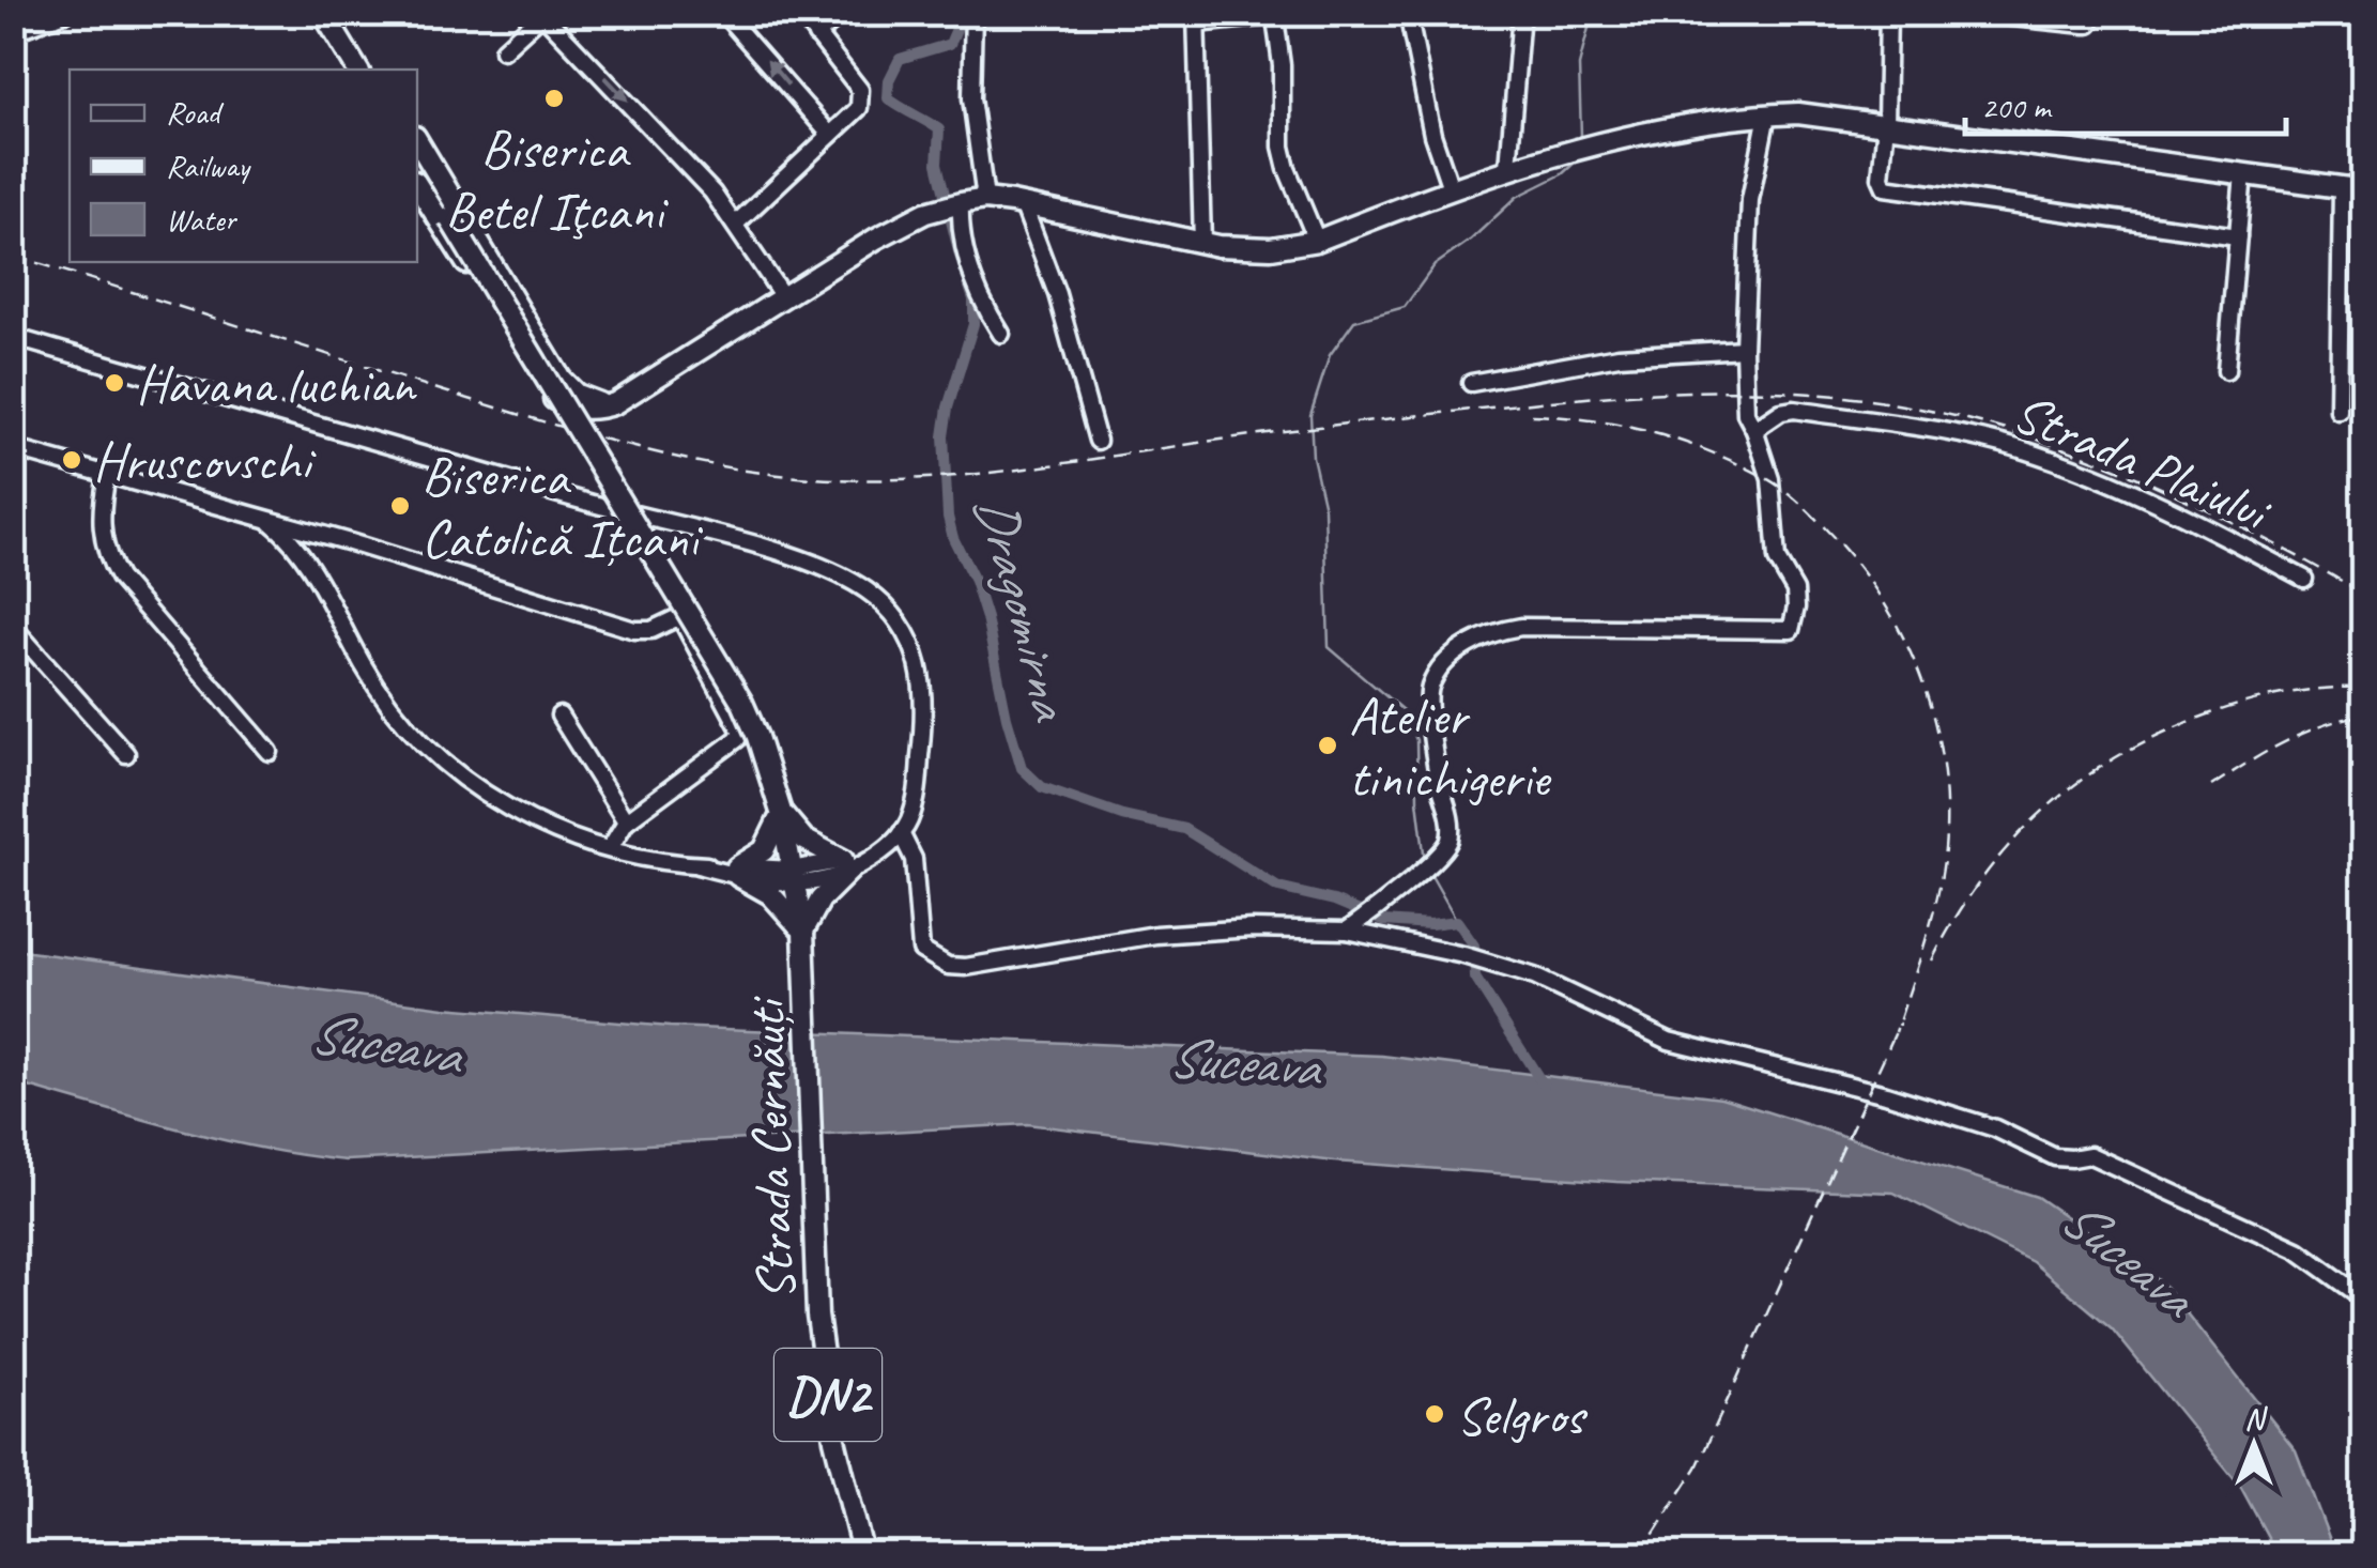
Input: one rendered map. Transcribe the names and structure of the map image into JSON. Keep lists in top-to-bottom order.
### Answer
{
  "streets": {
    "main road": ["Strada Cernăuți", "DN2"],
    "street": ["Strada Plaiului"]
  },
  "crossings": [
    ["Strada Cernăuți", "DN2"]
  ],
  "water": ["Dragomirna", "Suceava"],
  "places": [
    "Biserica Betel Iţcani",
    "Havana luchian",
    "Hruscovschi",
    "Biserica Catolică Ițcani",
    "Atelier tinichigerie",
    "Selgros"
  ],
  "legend": ["Road", "Railway", "Water"],
  "scale_bar": "200 m",
  "north": "top"
}
